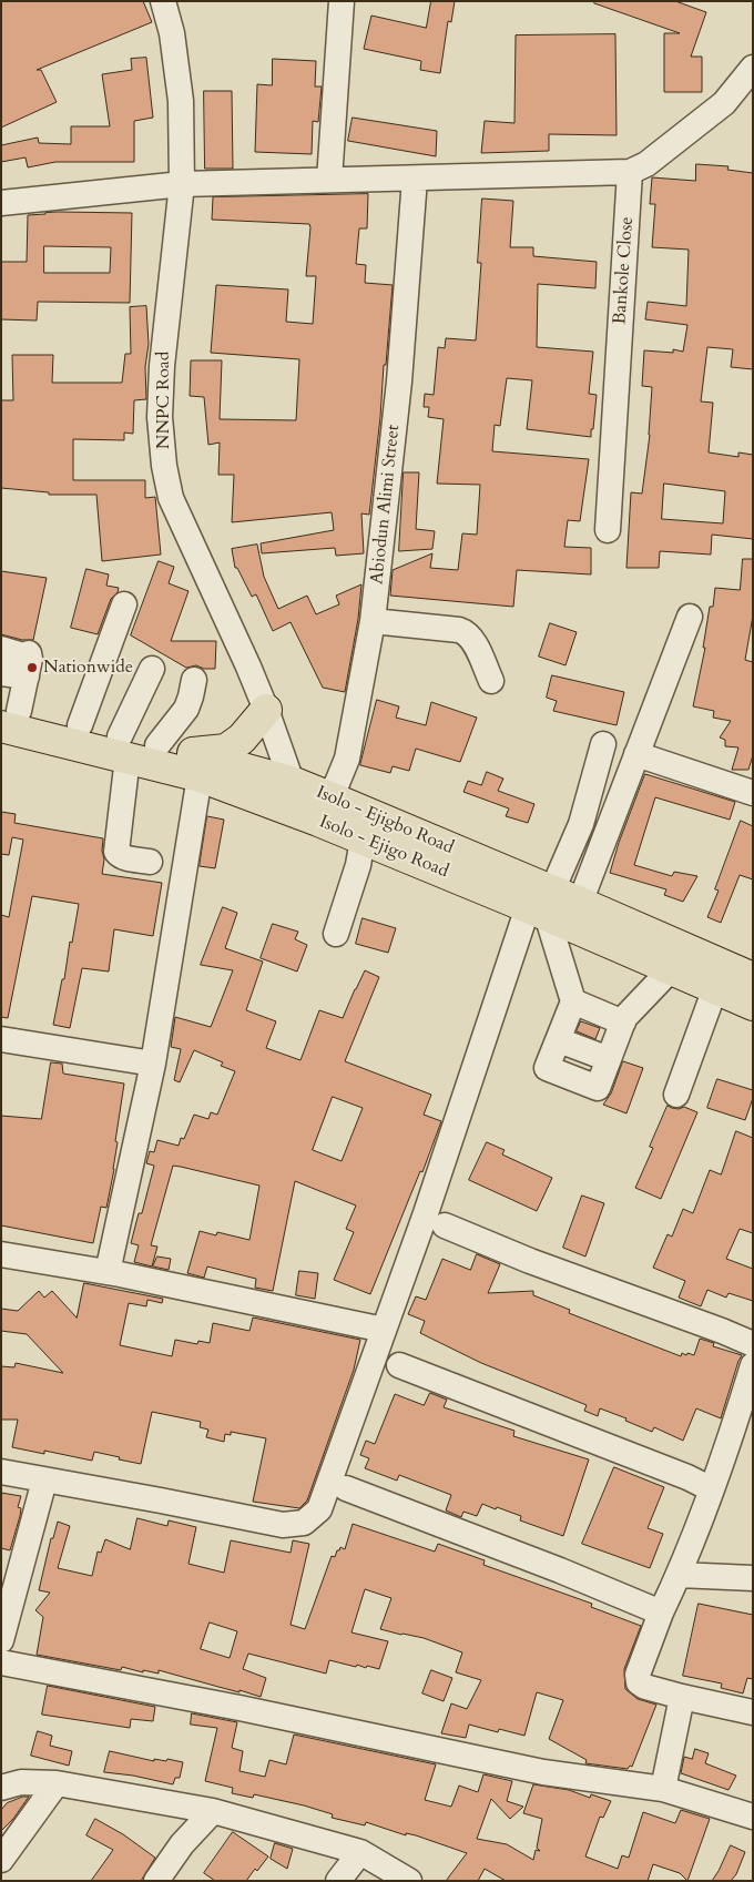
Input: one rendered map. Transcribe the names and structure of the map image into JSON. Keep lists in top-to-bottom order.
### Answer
{
  "streets": {
    "main road": ["Isolo - Ejigbo Road", "Isolo - Ejigo Road"],
    "street": ["Bankole Close", "NNPC Road", "Abiodun Alimi Street"]
  },
  "crossings": [
    ["NNPC Road", "Isolo - Ejigbo Road"],
    ["Abiodun Alimi Street", "Isolo - Ejigbo Road"],
    ["Abiodun Alimi Street", "Isolo - Ejigo Road"],
    ["Isolo - Ejigbo Road", "Isolo - Ejigo Road"]
  ],
  "places": ["Nationwide"]
}
